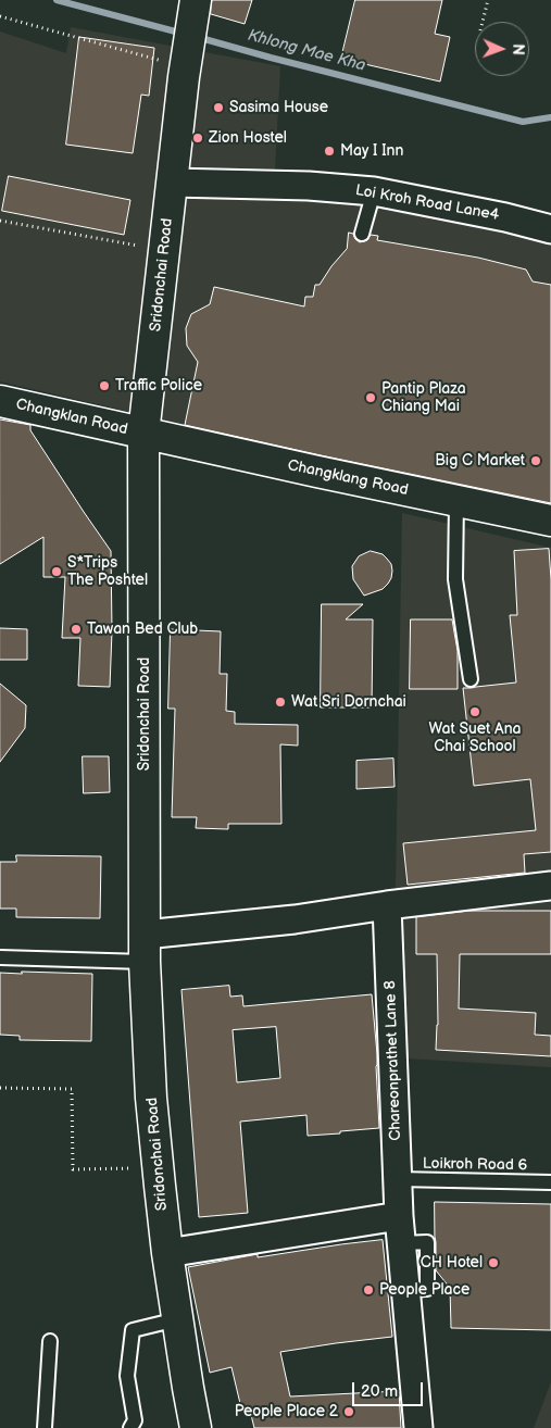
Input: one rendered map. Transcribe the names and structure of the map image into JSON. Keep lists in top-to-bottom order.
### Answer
{
  "streets": {
    "street": [
      "Loi Kroh Road Lane4",
      "Sridonchai Road",
      "Changklan Road",
      "Changklang Road",
      "Chareonprathet Lane 8"
    ],
    "lane": ["Loikroh Road 6"]
  },
  "crossings": [
    ["Loi Kroh Road Lane4", "Sridonchai Road"],
    ["Sridonchai Road", "Changklan Road"],
    ["Sridonchai Road", "Changklang Road"],
    ["Changklan Road", "Changklang Road"],
    ["Chareonprathet Lane 8", "Loikroh Road 6"]
  ],
  "water": ["Khlong Mae Kha"],
  "places": [
    "Sasima House",
    "Zion Hostel",
    "May I Inn",
    "Traffic Police",
    "Pantip Plaza Chiang Mai",
    "Big C Market",
    "S*Trips The Poshtel",
    "Tawan Bed Club",
    "Wat Sri Dornchai",
    "Wat Suet Ana Chai School",
    "CH Hotel",
    "People Place",
    "People Place 2"
  ],
  "scale_bar": "20 m",
  "north": "right"
}
